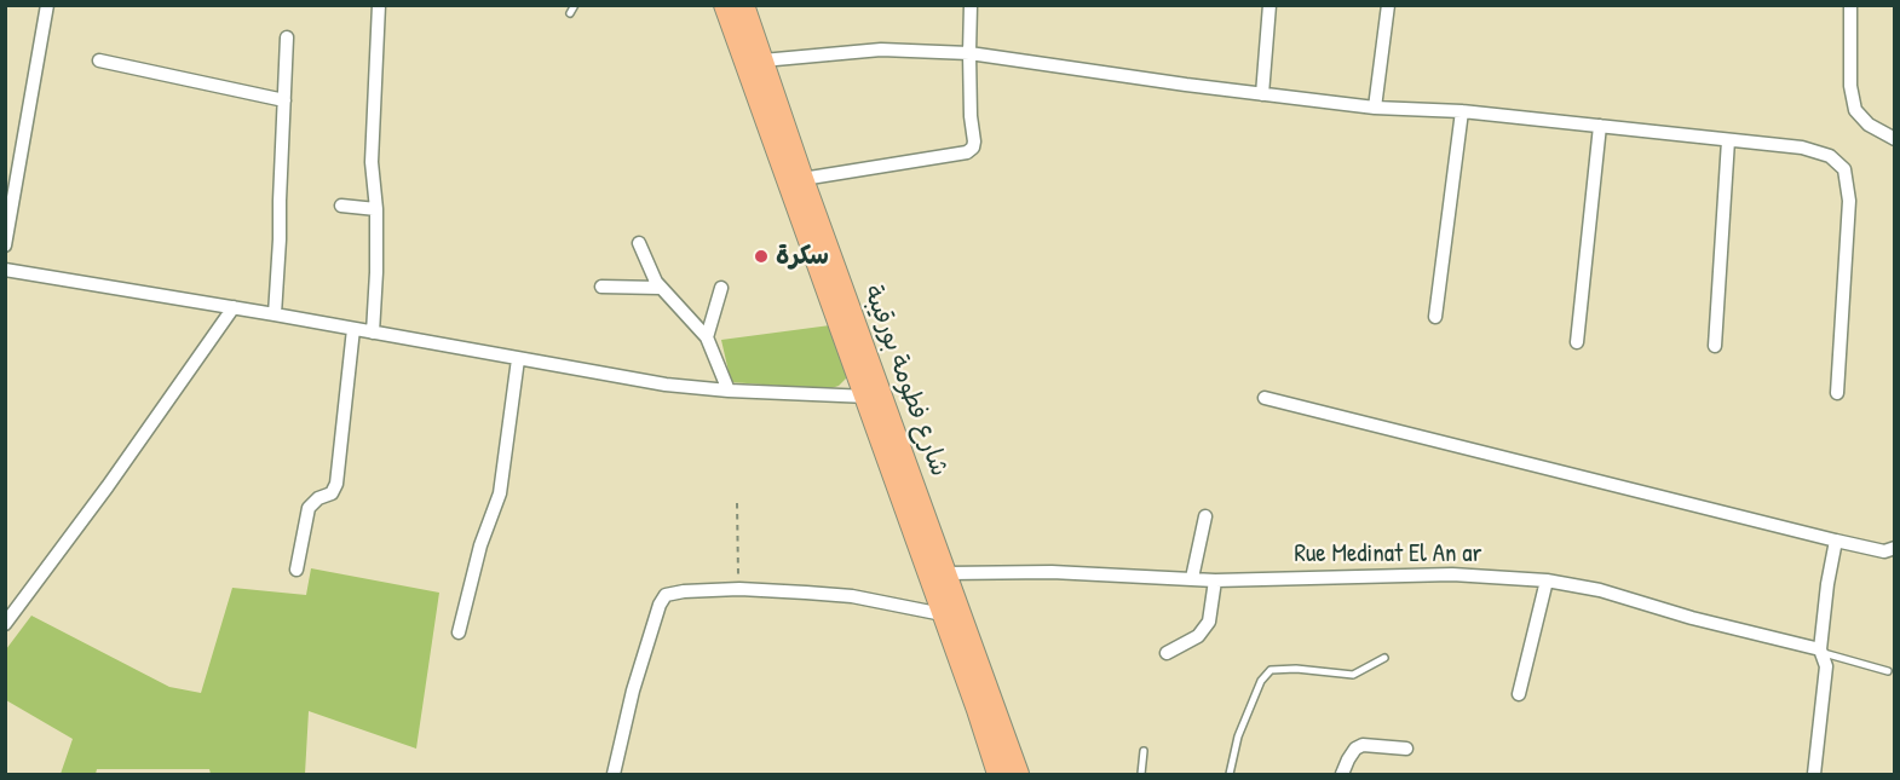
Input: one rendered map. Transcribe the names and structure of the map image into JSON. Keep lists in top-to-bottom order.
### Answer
{
  "streets": {
    "main road": ["شارع فطومة بورقيبة"],
    "street": ["Rue Medinat El An ar"]
  },
  "crossings": [
    ["شارع فطومة بورقيبة", "Rue Medinat El An ar"]
  ],
  "places": ["سكرة"]
}
